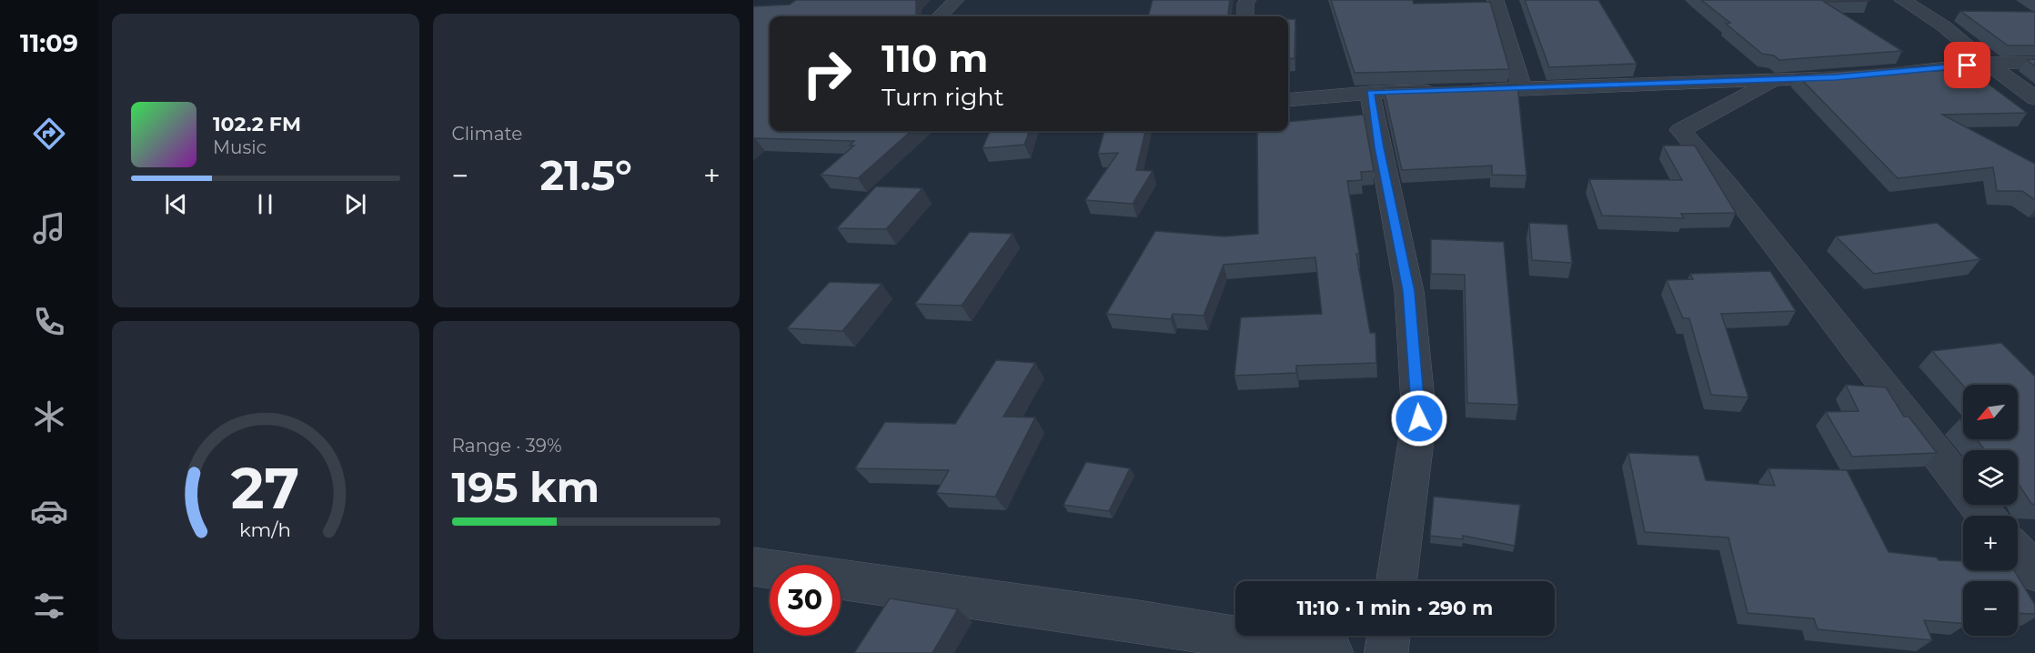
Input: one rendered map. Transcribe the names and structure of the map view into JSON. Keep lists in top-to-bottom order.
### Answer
{
  "north": "bottom left",
  "page": {
    "tabs": "11:09",
    "tile": [
      "Climate",
      ["Range · 39%", "195 km"]
    ],
    "turn": ["110 m", "Turn right"],
    "song": ["102.2 FM", "Music"],
    "heat": ["−", "21.5°", "+"],
    "map_buttons": ["+", "−"],
    "limit": "30",
    "trip": "11:10 · 1 min · 290 m",
    "gauge": ["27", "km/h"]
  }
}
